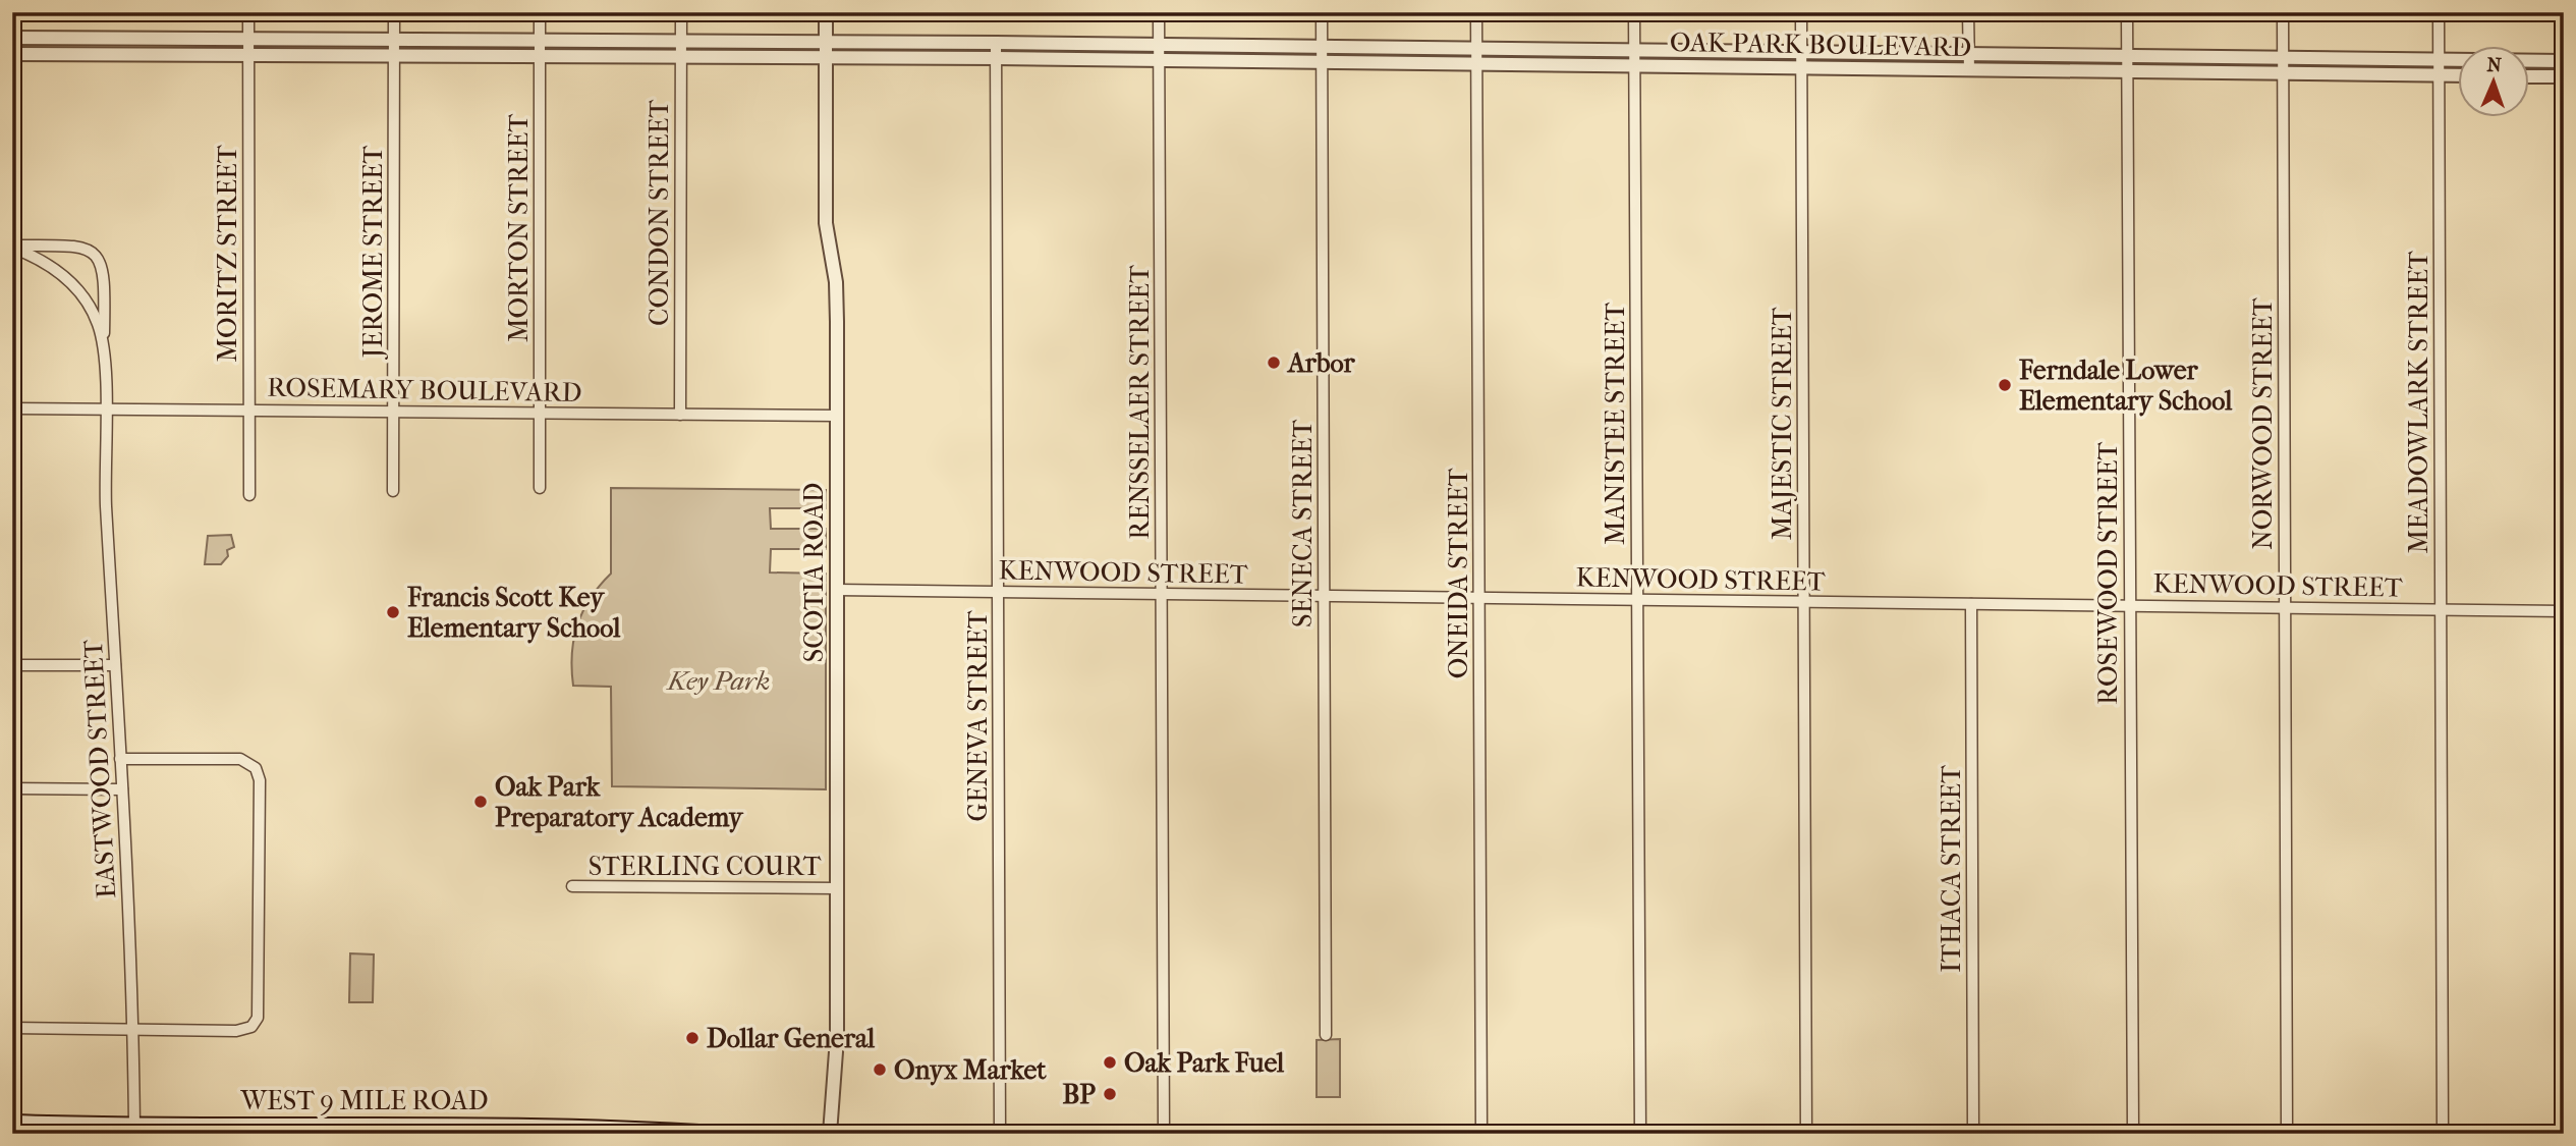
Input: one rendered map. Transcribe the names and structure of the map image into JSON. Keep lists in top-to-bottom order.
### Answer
{
  "streets": {
    "main road": ["WEST 9 MILE ROAD"],
    "street": [
      "OAK PARK BOULEVARD",
      "CONDON STREET",
      "MORTON STREET",
      "JEROME STREET",
      "MORITZ STREET",
      "ROSEMARY BOULEVARD",
      "RENSSELAER STREET",
      "MEADOWLARK STREET",
      "MANISTEE STREET",
      "MAJESTIC STREET",
      "NORWOOD STREET",
      "SENECA STREET",
      "SCOTIA ROAD",
      "KENWOOD STREET",
      "ONEIDA STREET",
      "ROSEWOOD STREET",
      "GENEVA STREET",
      "EASTWOOD STREET",
      "STERLING COURT",
      "ITHACA STREET"
    ]
  },
  "crossings": [
    ["OAK PARK BOULEVARD", "CONDON STREET"],
    ["OAK PARK BOULEVARD", "MORTON STREET"],
    ["OAK PARK BOULEVARD", "JEROME STREET"],
    ["OAK PARK BOULEVARD", "MORITZ STREET"],
    ["OAK PARK BOULEVARD", "RENSSELAER STREET"],
    ["OAK PARK BOULEVARD", "MEADOWLARK STREET"],
    ["OAK PARK BOULEVARD", "MANISTEE STREET"],
    ["OAK PARK BOULEVARD", "MAJESTIC STREET"],
    ["OAK PARK BOULEVARD", "NORWOOD STREET"],
    ["OAK PARK BOULEVARD", "SENECA STREET"],
    ["OAK PARK BOULEVARD", "SCOTIA ROAD"],
    ["OAK PARK BOULEVARD", "ONEIDA STREET"],
    ["OAK PARK BOULEVARD", "ROSEWOOD STREET"],
    ["OAK PARK BOULEVARD", "GENEVA STREET"],
    ["CONDON STREET", "ROSEMARY BOULEVARD"],
    ["MORTON STREET", "ROSEMARY BOULEVARD"],
    ["JEROME STREET", "ROSEMARY BOULEVARD"],
    ["MORITZ STREET", "ROSEMARY BOULEVARD"],
    ["ROSEMARY BOULEVARD", "SCOTIA ROAD"],
    ["ROSEMARY BOULEVARD", "EASTWOOD STREET"],
    ["RENSSELAER STREET", "KENWOOD STREET"],
    ["MEADOWLARK STREET", "KENWOOD STREET"],
    ["MANISTEE STREET", "KENWOOD STREET"],
    ["MAJESTIC STREET", "KENWOOD STREET"],
    ["NORWOOD STREET", "KENWOOD STREET"],
    ["SENECA STREET", "KENWOOD STREET"],
    ["SCOTIA ROAD", "KENWOOD STREET"],
    ["SCOTIA ROAD", "STERLING COURT"],
    ["KENWOOD STREET", "ONEIDA STREET"],
    ["KENWOOD STREET", "ROSEWOOD STREET"],
    ["KENWOOD STREET", "GENEVA STREET"],
    ["KENWOOD STREET", "ITHACA STREET"],
    ["EASTWOOD STREET", "WEST 9 MILE ROAD"]
  ],
  "parks": ["Key Park"],
  "places": [
    "Arbor",
    "Ferndale Lower Elementary School",
    "Francis Scott Key Elementary School",
    "Oak Park Preparatory Academy",
    "Dollar General",
    "Oak Park Fuel",
    "Onyx Market",
    "BP"
  ],
  "north": "top"
}
